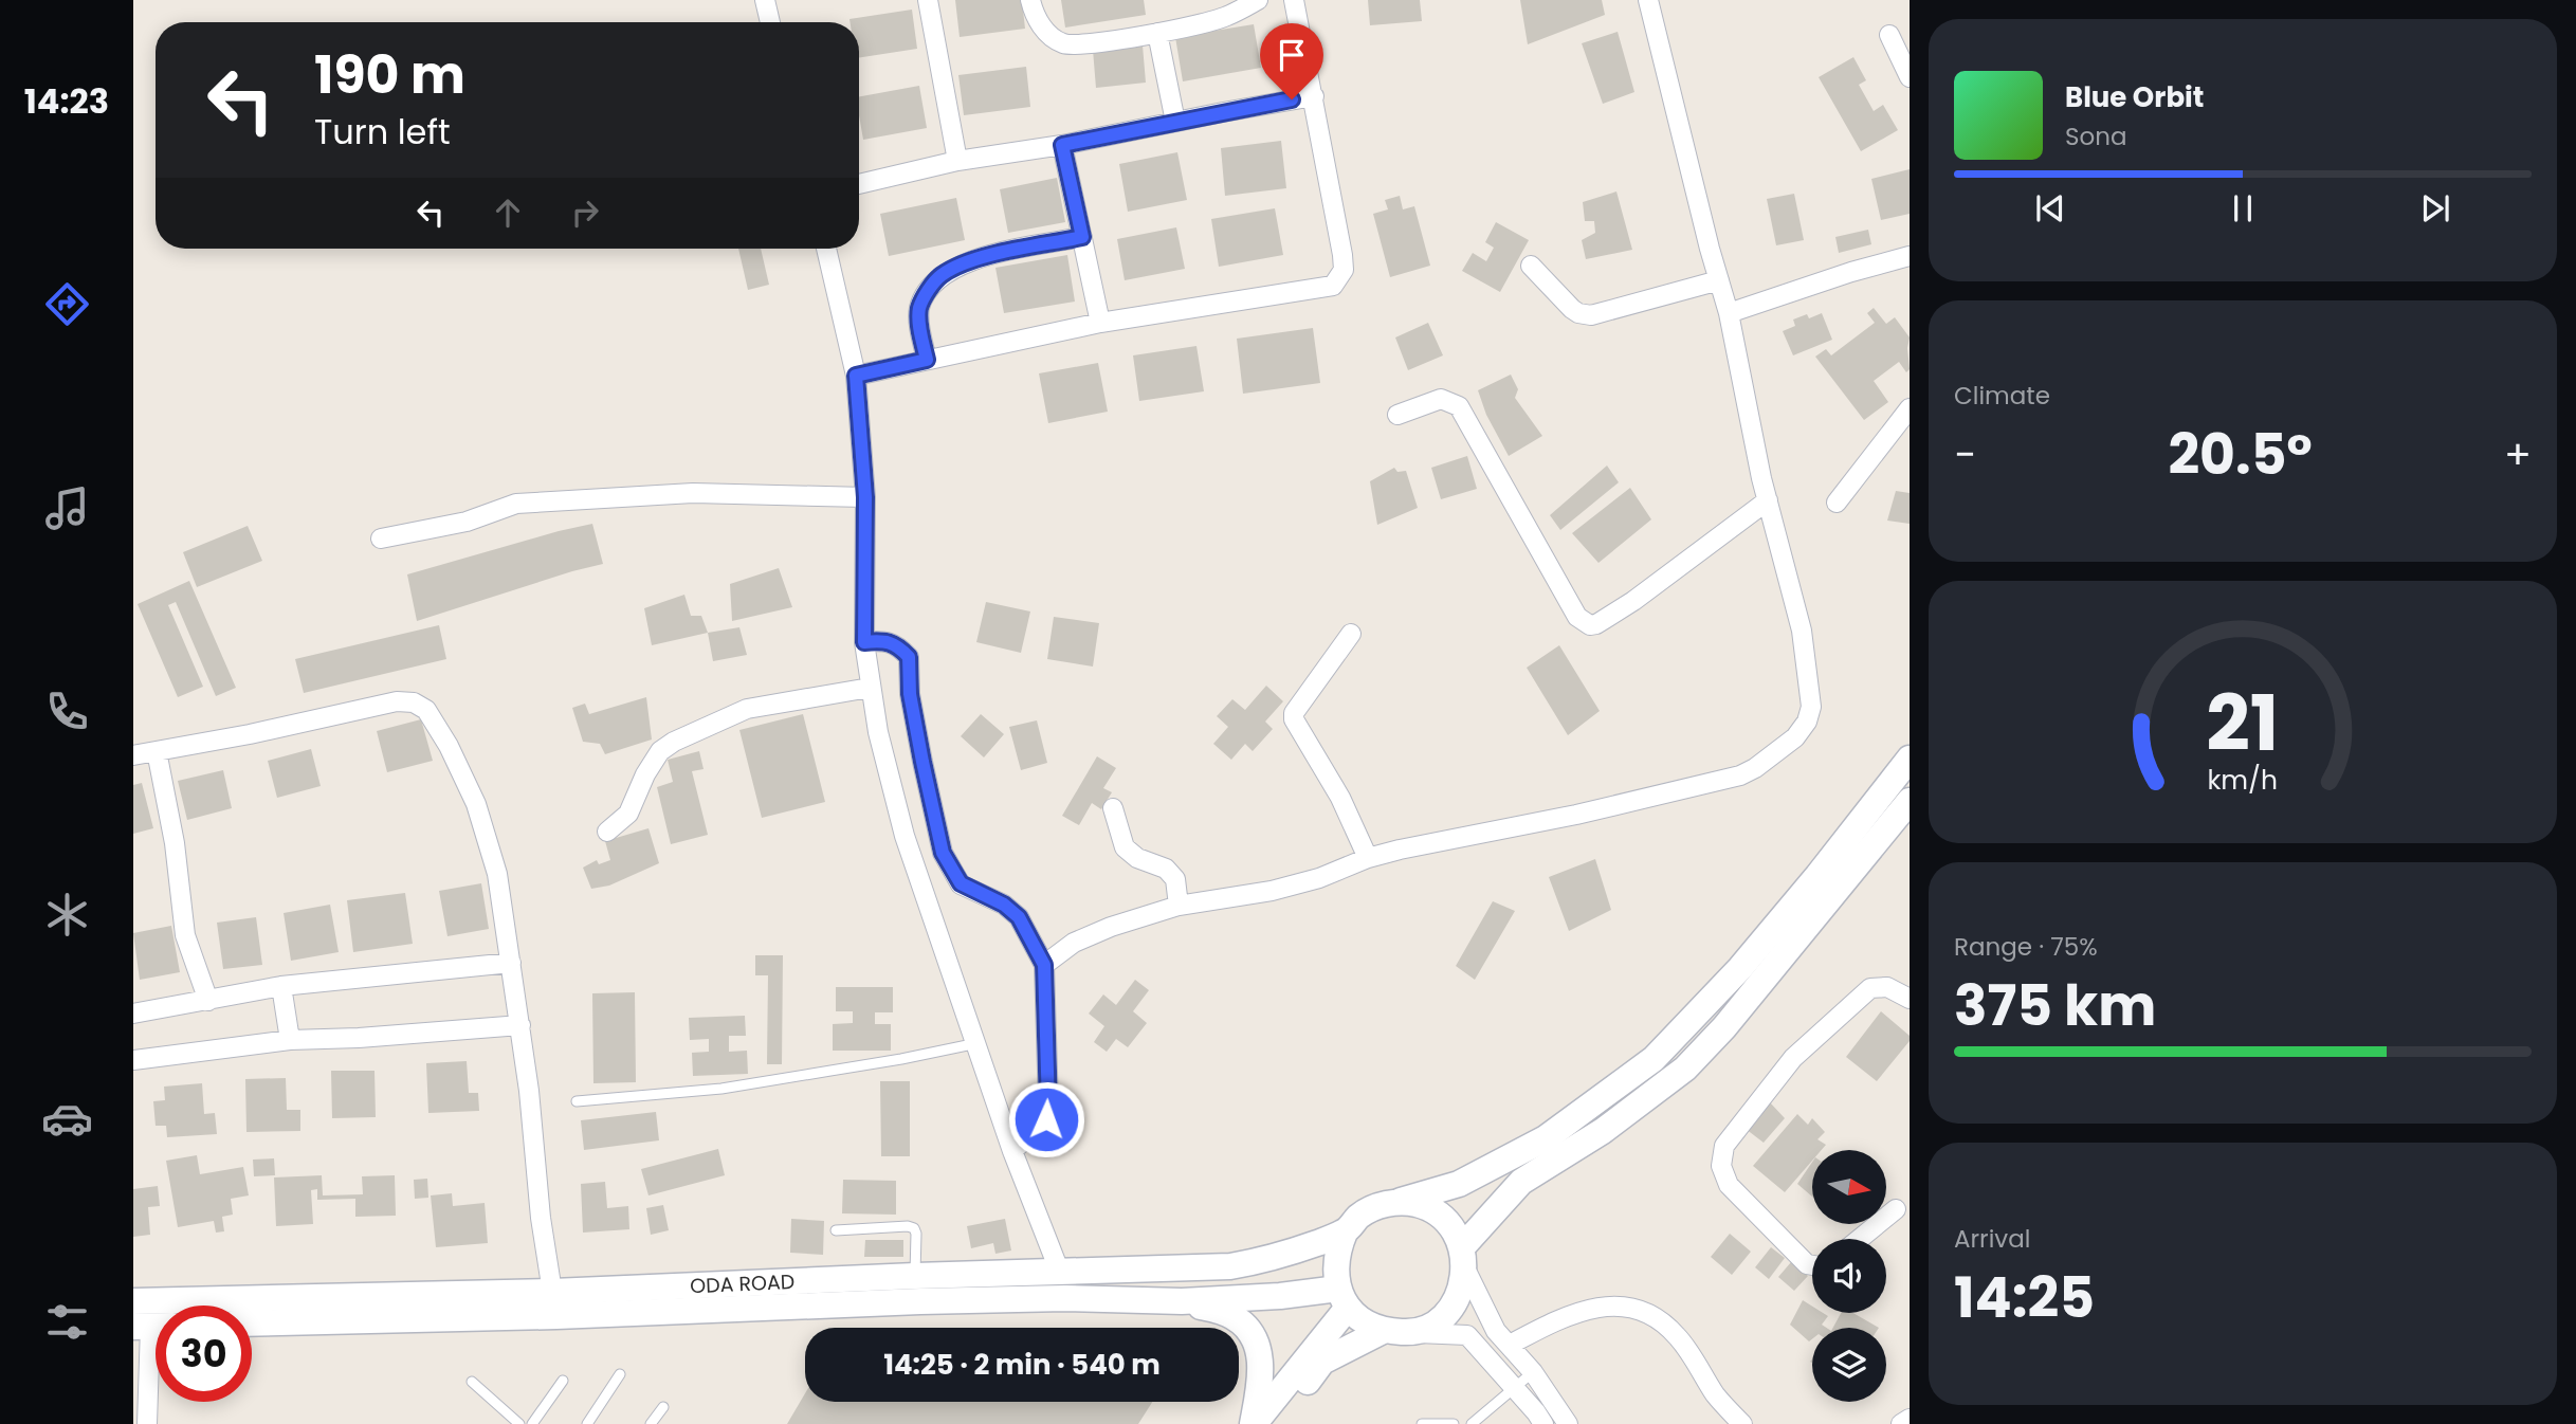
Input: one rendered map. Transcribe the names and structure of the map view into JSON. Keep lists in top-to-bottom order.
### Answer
{
  "streets": {
    "street": ["ODA ROAD"]
  },
  "north": "right",
  "page": {
    "tabs": "14:23",
    "turn": ["190 m", "Turn left"],
    "song": ["Blue Orbit", "Sona"],
    "tile": [
      "Climate",
      ["Range · 75%", "375 km"],
      ["Arrival", "14:25"]
    ],
    "heat": ["−", "20.5°", "+"],
    "limit": "30",
    "trip": "14:25 · 2 min · 540 m",
    "gauge": ["21", "km/h"]
  }
}
